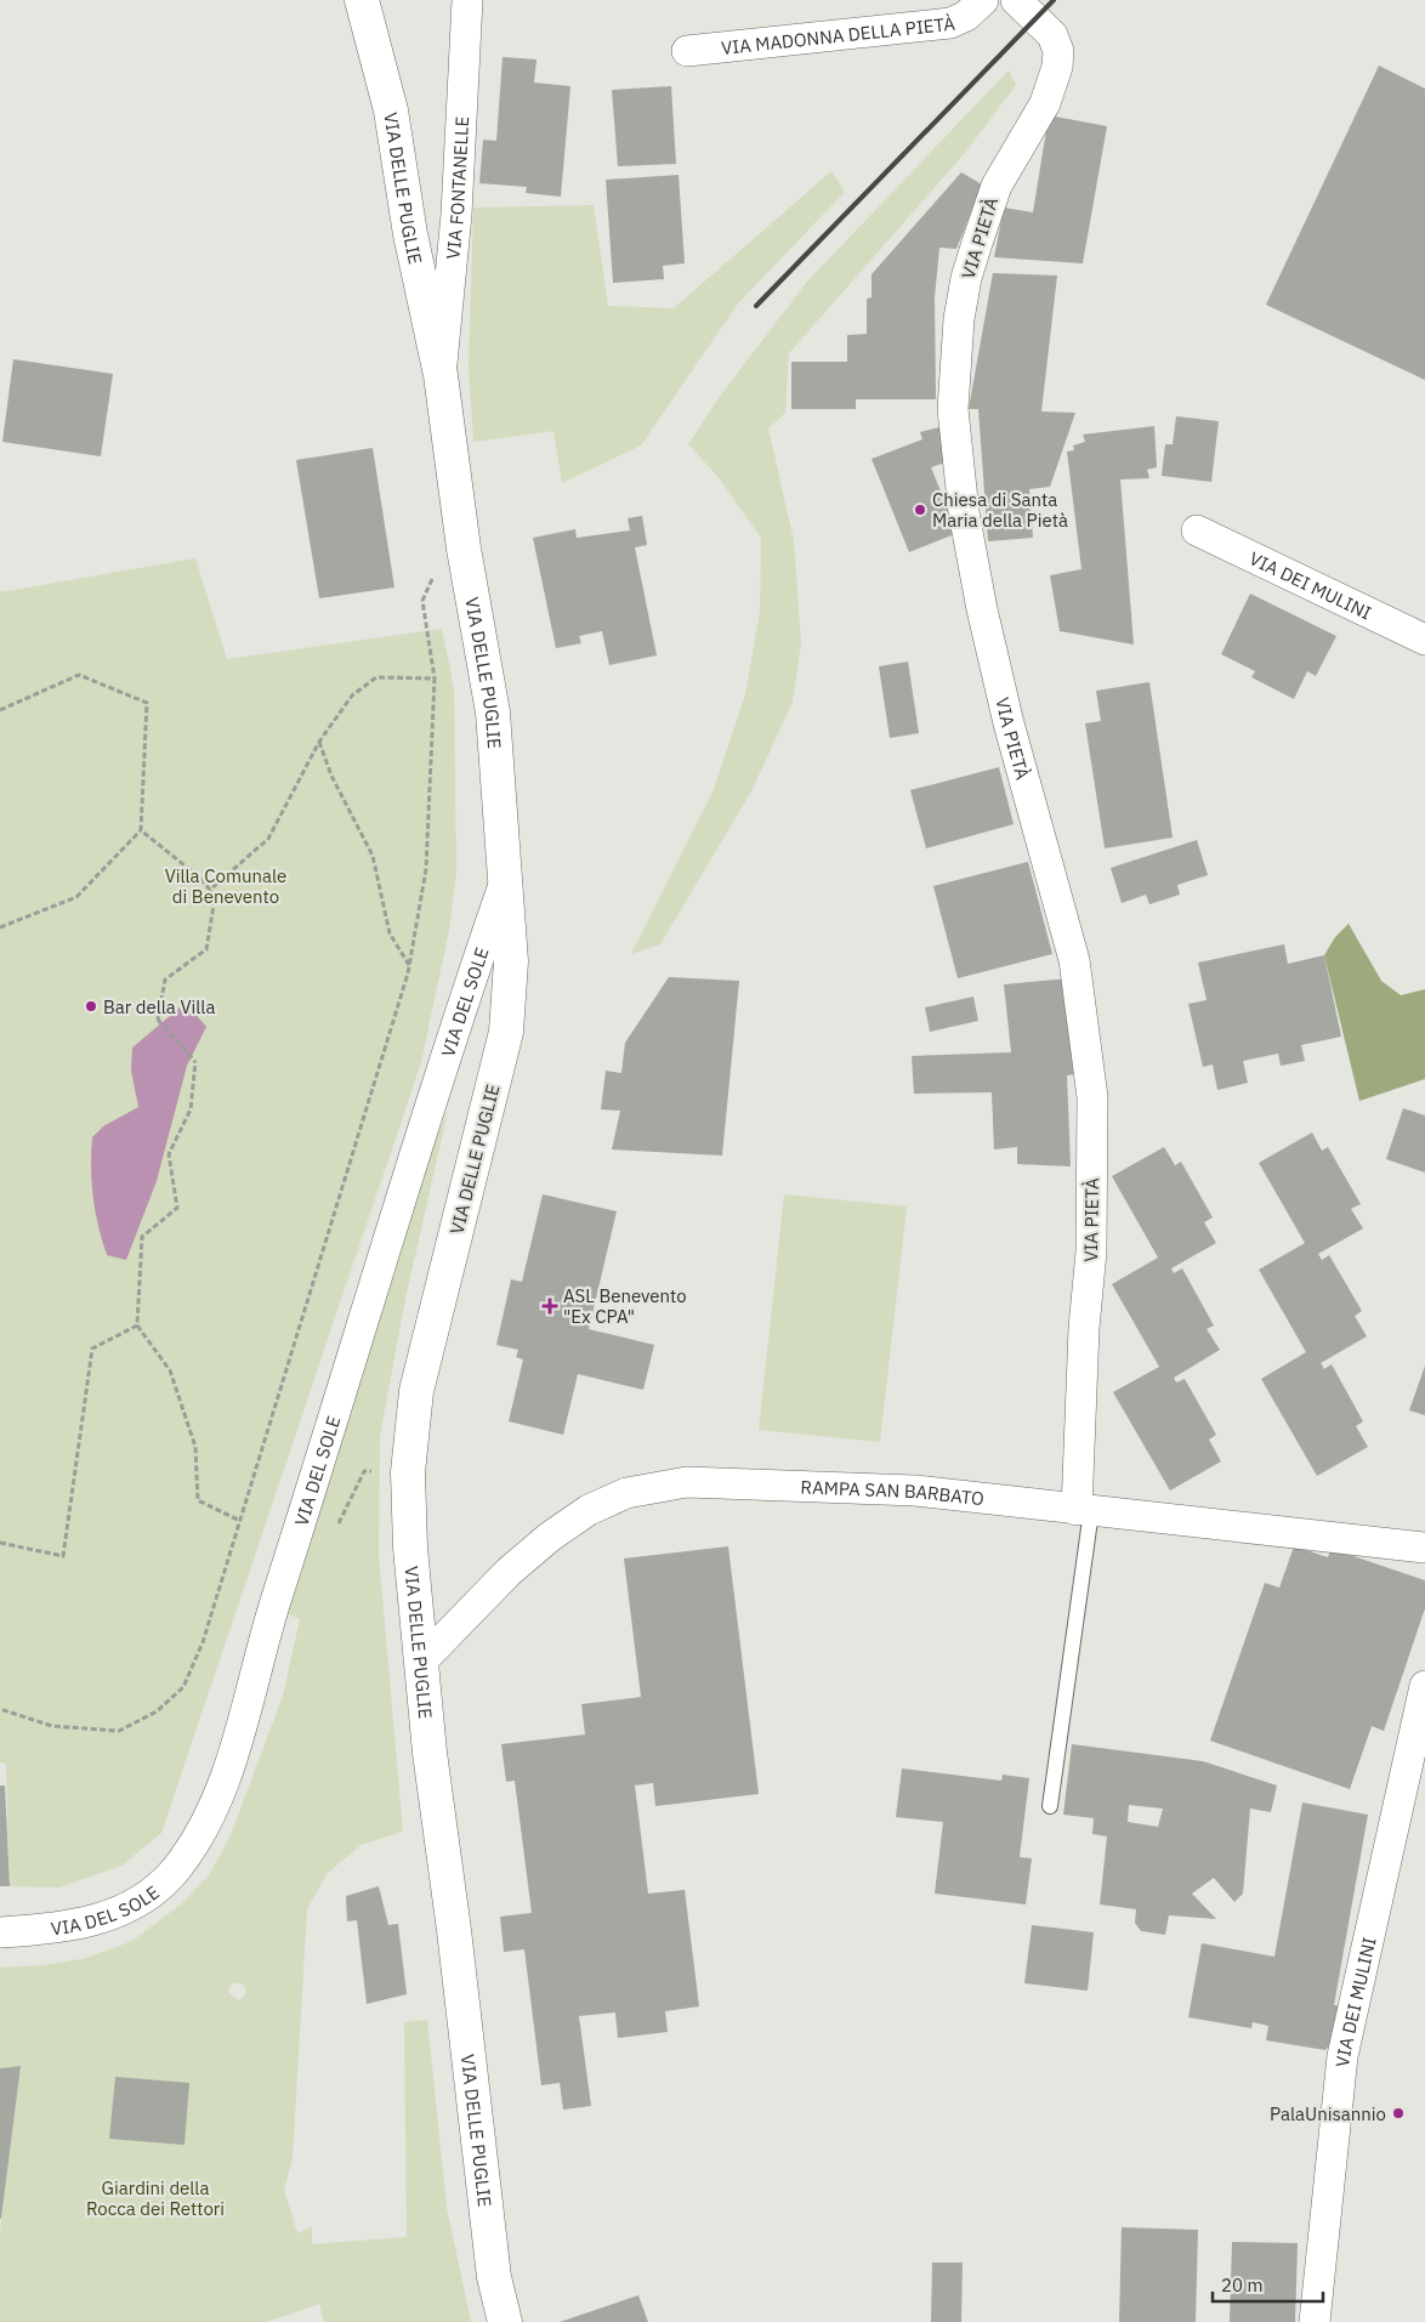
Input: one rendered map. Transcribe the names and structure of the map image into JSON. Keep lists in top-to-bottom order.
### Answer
{
  "streets": {
    "street": [
      "VIA MADONNA DELLA PIETÀ",
      "VIA DELLE PUGLIE",
      "VIA FONTANELLE",
      "VIA PIETÀ",
      "VIA DEI MULINI",
      "VIA DEL SOLE",
      "RAMPA SAN BARBATO"
    ]
  },
  "crossings": [
    ["VIA DELLE PUGLIE", "VIA FONTANELLE"],
    ["VIA DELLE PUGLIE", "VIA DEL SOLE"],
    ["VIA DELLE PUGLIE", "RAMPA SAN BARBATO"],
    ["VIA PIETÀ", "RAMPA SAN BARBATO"]
  ],
  "parks": ["Villa Comunale di Benevento", "Giardini della Rocca dei Rettori"],
  "places": {
    "other": ["Chiesa di Santa Maria della Pietà", "Bar della Villa", "PalaUnisannio"],
    "health": ["ASL Benevento \"Ex CPA\""]
  },
  "scale_bar": "20 m"
}
